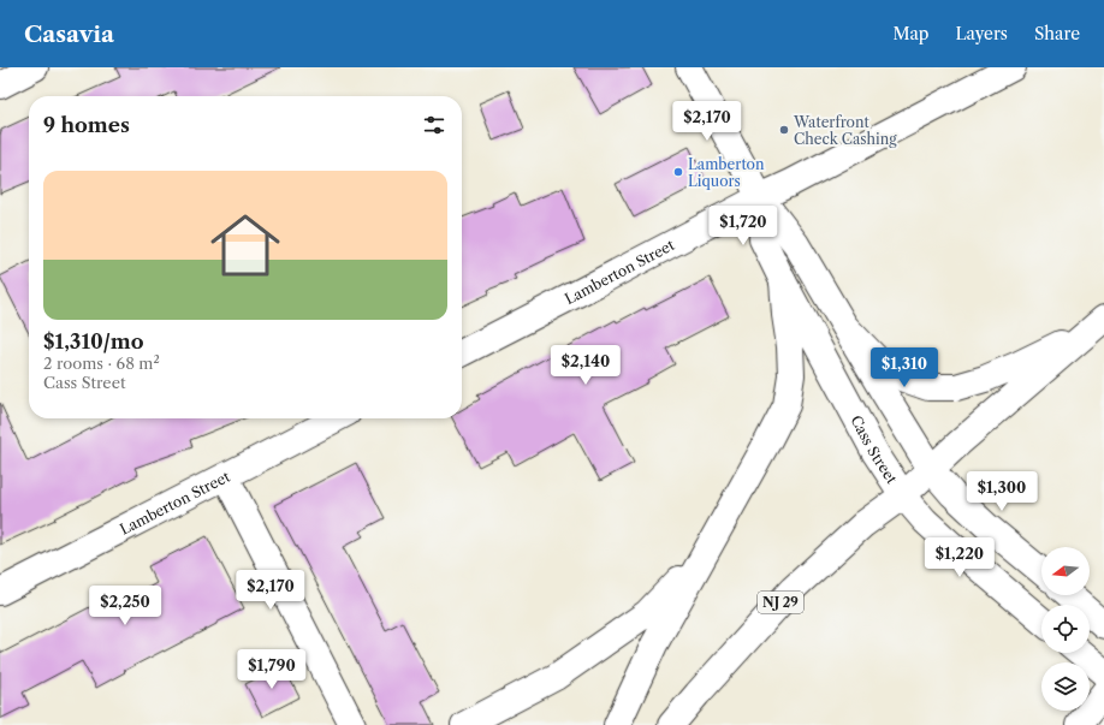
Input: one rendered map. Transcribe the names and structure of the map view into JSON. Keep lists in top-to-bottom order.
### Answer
{
  "streets": {
    "main road": ["Lamberton Street", "Cass Street", "NJ 29"]
  },
  "crossings": [
    ["Lamberton Street", "Cass Street"],
    ["Cass Street", "NJ 29"]
  ],
  "places": ["Waterfront Check Cashing", "Lamberton Liquors"],
  "north": "left",
  "page": {
    "header": "Casavia",
    "nav": ["Map", "Layers", "Share"],
    "heading": "9 homes",
    "price": [
      "$2,170",
      "$1,720",
      "$2,140",
      "$1,310",
      "$1,300",
      "$1,220",
      "$2,170",
      "$2,250",
      "$1,790"
    ],
    "list": [
      {
        "name": "$1,310/mo",
        "note": "2 rooms · 68 m² · Cass Street"
      }
    ]
  }
}
